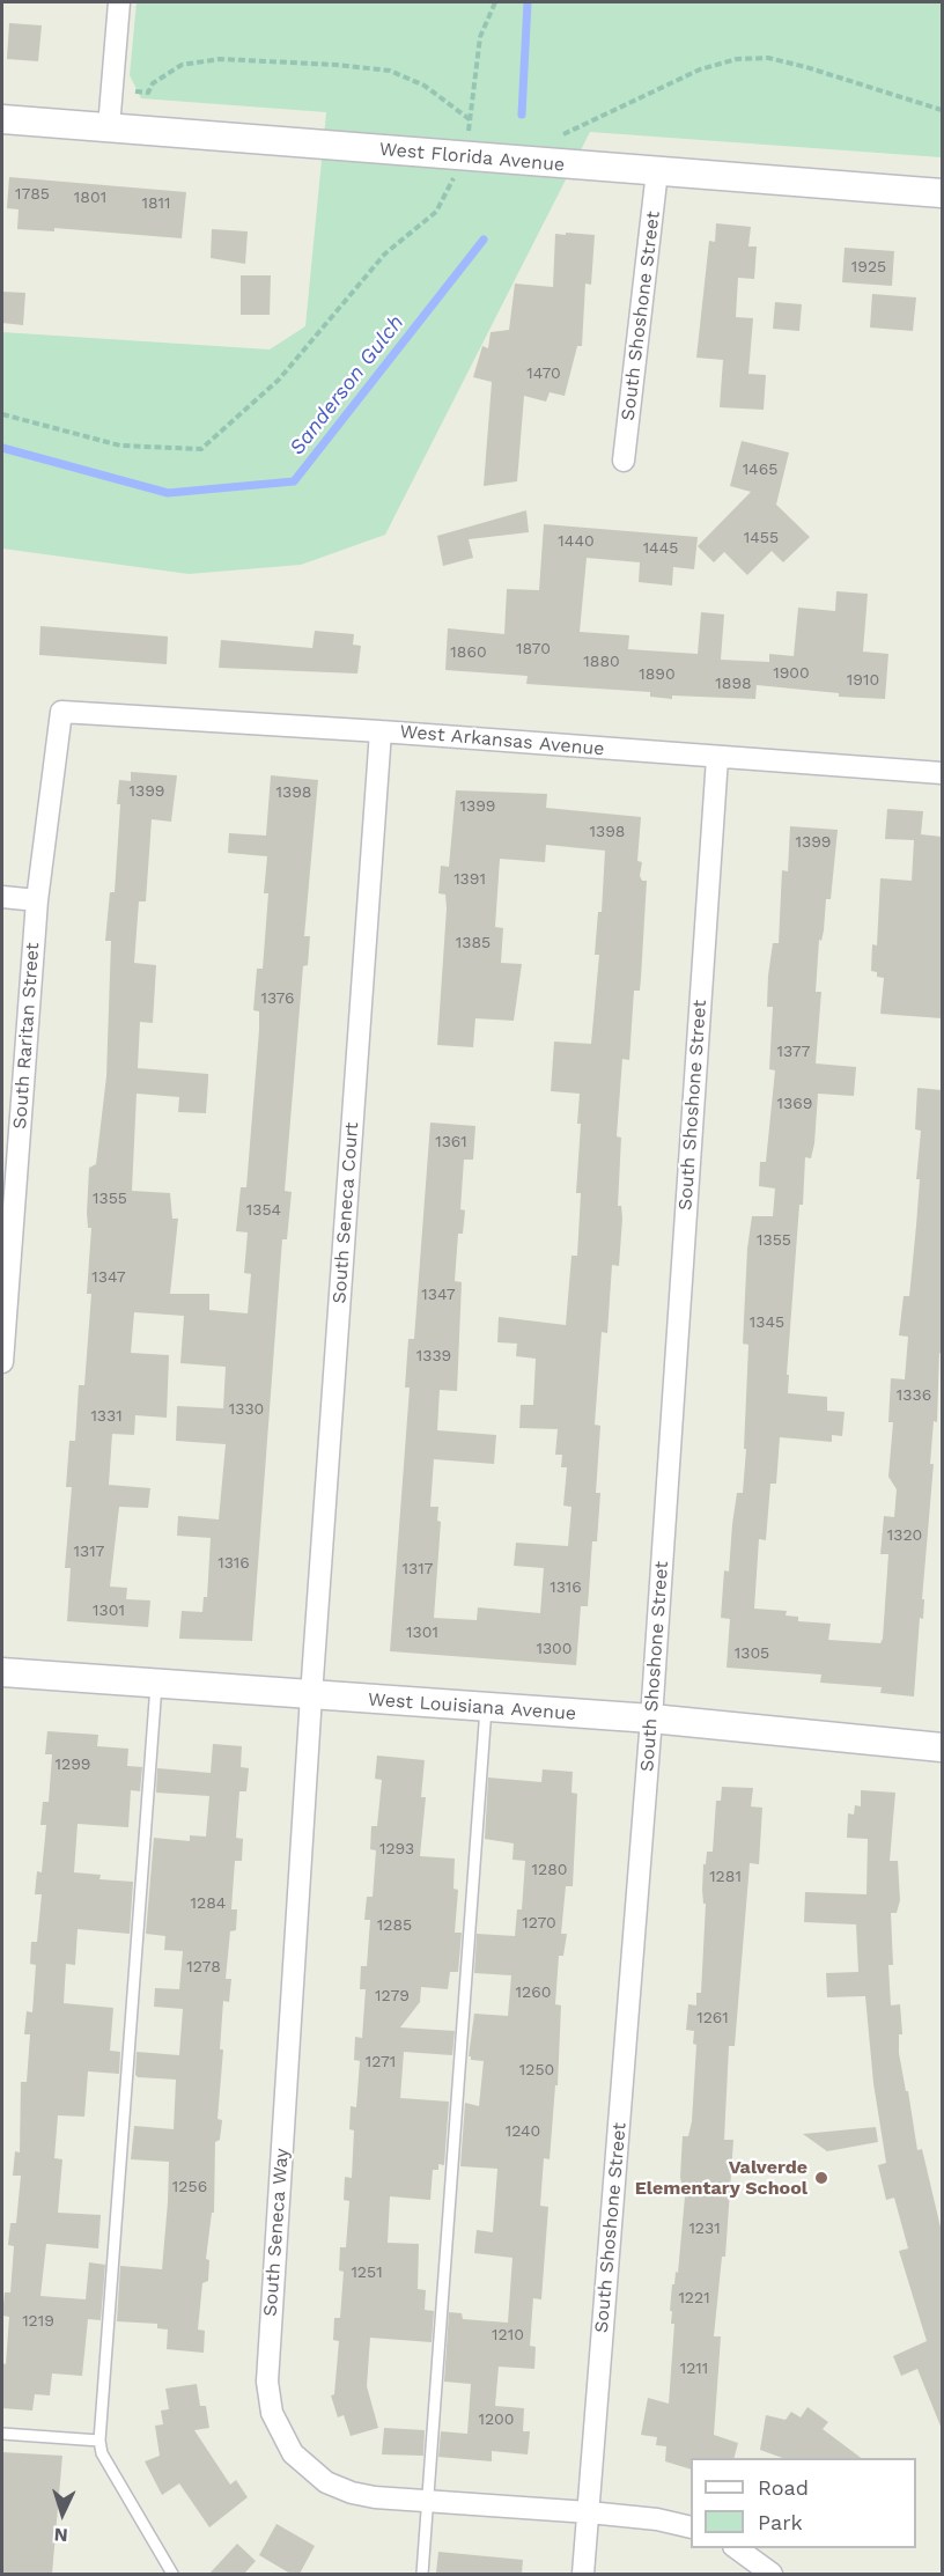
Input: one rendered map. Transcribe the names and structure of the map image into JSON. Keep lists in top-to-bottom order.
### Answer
{
  "streets": {
    "street": [
      "West Florida Avenue",
      "South Shoshone Street",
      "West Arkansas Avenue",
      "South Raritan Street",
      "South Seneca Court",
      "West Louisiana Avenue",
      "South Seneca Way"
    ]
  },
  "crossings": [
    ["West Florida Avenue", "South Shoshone Street"],
    ["South Shoshone Street", "West Arkansas Avenue"],
    ["South Shoshone Street", "West Louisiana Avenue"],
    ["South Shoshone Street", "South Seneca Way"],
    ["West Arkansas Avenue", "South Raritan Street"],
    ["West Arkansas Avenue", "South Seneca Court"],
    ["South Seneca Court", "West Louisiana Avenue"],
    ["South Seneca Court", "South Seneca Way"],
    ["West Louisiana Avenue", "South Seneca Way"]
  ],
  "water": ["Sanderson Gulch"],
  "places": ["Valverde Elementary School"],
  "house_numbers": [
    "1785",
    "1801",
    "1811",
    "1925",
    "1470",
    "1465",
    "1455",
    "1440",
    "1445",
    "1870",
    "1860",
    "1880",
    "1900",
    "1890",
    "1910",
    "1898",
    "1399",
    "1398",
    "1399",
    "1398",
    "1399",
    "1391",
    "1385",
    "1376",
    "1377",
    "1369",
    "1361",
    "1355",
    "1354",
    "1355",
    "1347",
    "1347",
    "1345",
    "1339",
    "1336",
    "1330",
    "1331",
    "1320",
    "1317",
    "1316",
    "1317",
    "1316",
    "1301",
    "1301",
    "1300",
    "1305",
    "1299",
    "1293",
    "1280",
    "1281",
    "1284",
    "1270",
    "1285",
    "1278",
    "1260",
    "1279",
    "1261",
    "1271",
    "1250",
    "1240",
    "1256",
    "1231",
    "1251",
    "1221",
    "1219",
    "1210",
    "1211",
    "1200"
  ],
  "legend": ["Road", "Park"],
  "north": "bottom"
}
